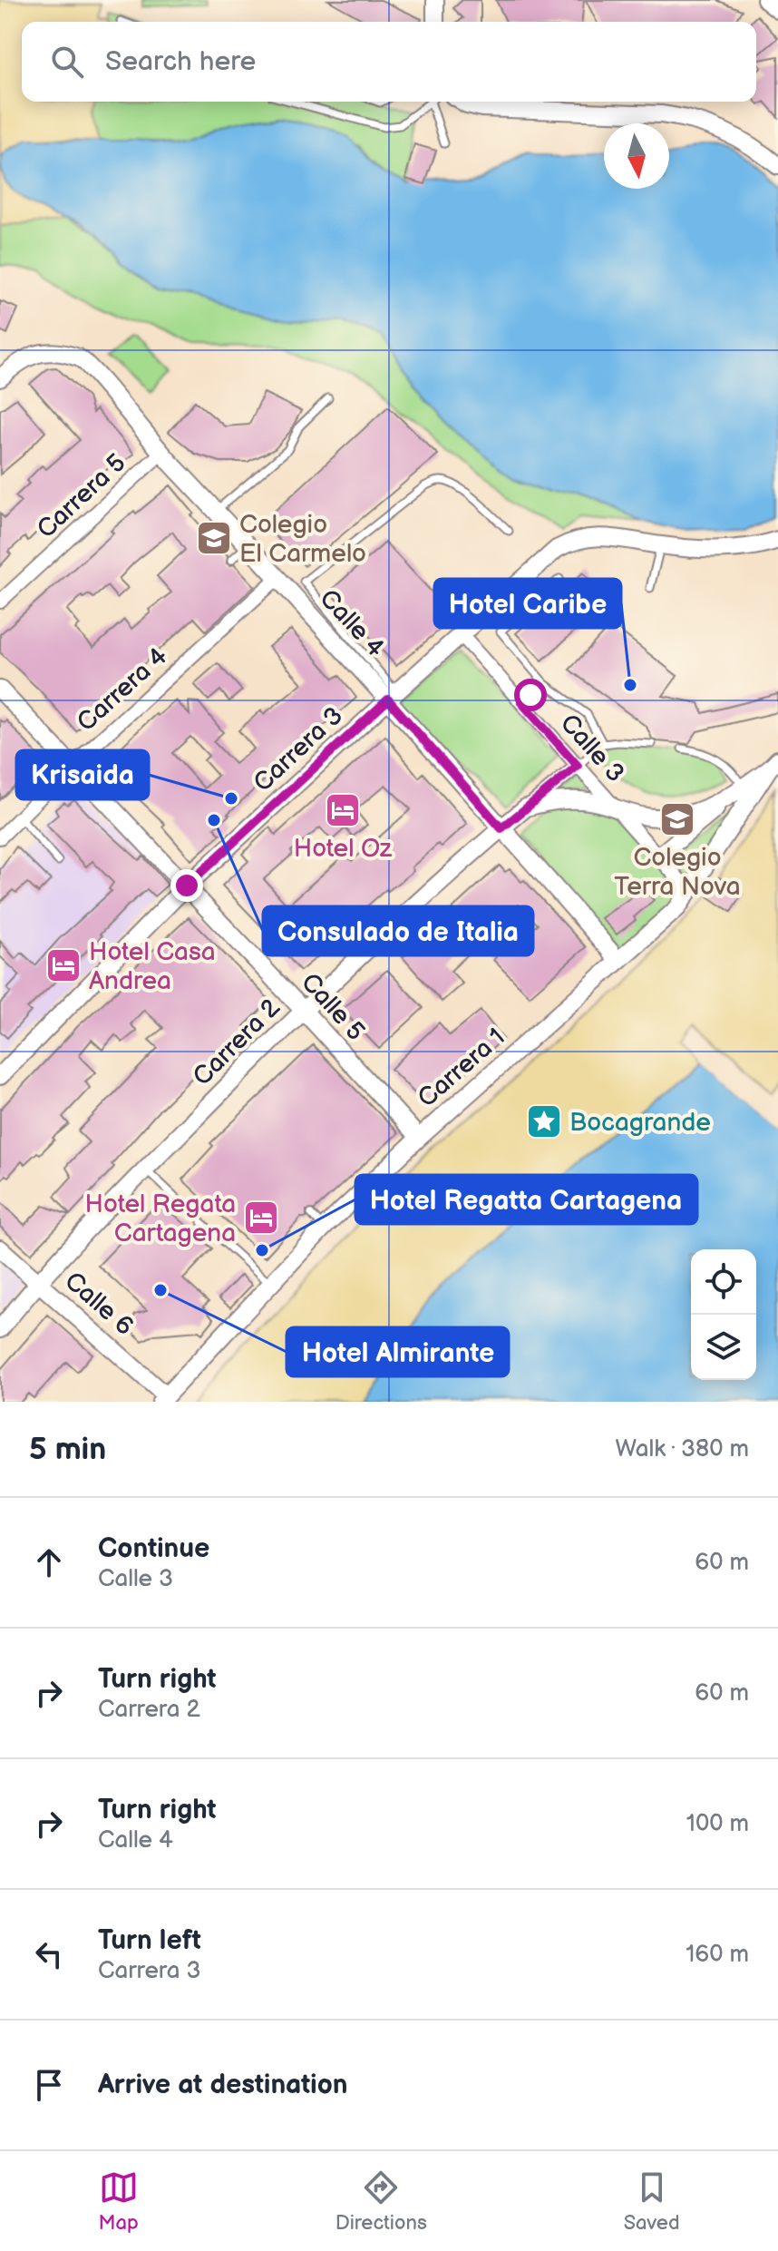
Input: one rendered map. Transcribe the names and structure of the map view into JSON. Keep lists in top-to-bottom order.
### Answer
{
  "streets": {
    "street": [
      "Carrera 5",
      "Calle 4",
      "Carrera 4",
      "Calle 3",
      "Carrera 3",
      "Calle 5",
      "Carrera 2",
      "Carrera 1",
      "Calle 6"
    ]
  },
  "crossings": [
    ["Carrera 5", "Calle 4"],
    ["Calle 4", "Carrera 4"],
    ["Calle 4", "Carrera 3"],
    ["Calle 4", "Carrera 2"],
    ["Calle 4", "Carrera 1"],
    ["Carrera 4", "Calle 5"],
    ["Calle 3", "Carrera 3"],
    ["Calle 3", "Carrera 2"],
    ["Calle 3", "Carrera 1"],
    ["Carrera 3", "Calle 5"],
    ["Calle 5", "Carrera 2"],
    ["Calle 5", "Carrera 1"],
    ["Carrera 2", "Calle 6"],
    ["Carrera 1", "Calle 6"]
  ],
  "places": {
    "school or university": ["Colegio El Carmelo", "Colegio Terra Nova"],
    "other": [
      "Hotel Caribe",
      "Krisaida",
      "Consulado de Italia",
      "Hotel Regatta Cartagena",
      "Hotel Almirante"
    ],
    "hotel": ["Hotel Oz", "Hotel Casa Andrea", "Hotel Regata Cartagena"],
    "place": ["Bocagrande"]
  },
  "north": "bottom",
  "page": {
    "search": "Search here",
    "heading": ["5 min", "Walk · 380 m"],
    "list": [
      ["Continue", "Calle 3", "60 m"],
      ["Turn right", "Carrera 2", "60 m"],
      ["Turn right", "Calle 4", "100 m"],
      ["Turn left", "Carrera 3", "160 m"],
      "Arrive at destination"
    ],
    "nav": ["Map", "Directions", "Saved"]
  }
}
